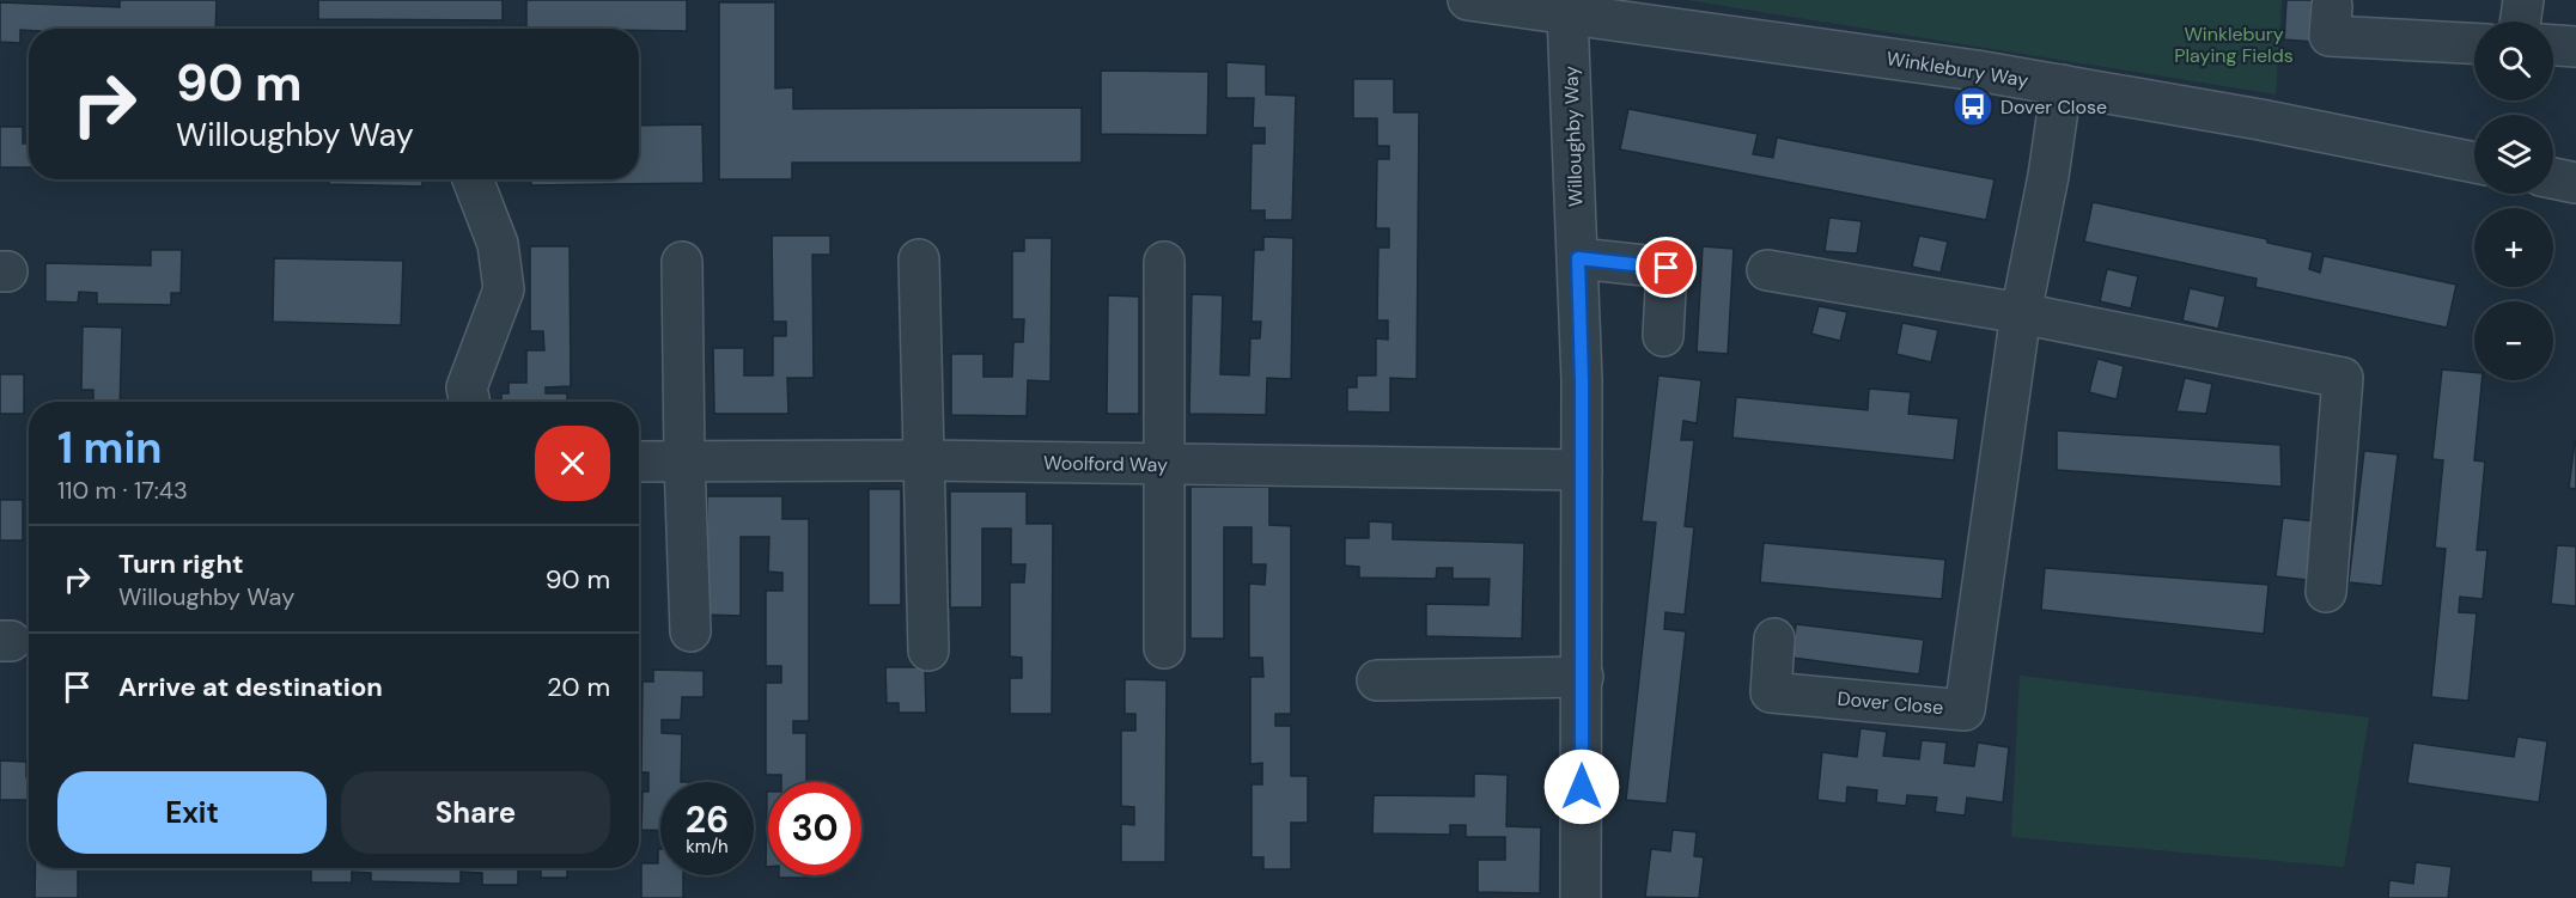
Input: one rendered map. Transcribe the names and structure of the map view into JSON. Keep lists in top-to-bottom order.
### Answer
{
  "streets": {
    "street": [
      "Winklebury Way",
      "Willoughby Way",
      "Woolford Way",
      "Dover Close"
    ]
  },
  "crossings": [
    ["Winklebury Way", "Willoughby Way"],
    ["Winklebury Way", "Dover Close"],
    ["Willoughby Way", "Woolford Way"]
  ],
  "parks": ["Winklebury Playing Fields"],
  "places": {
    "bus stop": ["Dover Close"]
  },
  "page": {
    "map_buttons": ["+", "−"],
    "turn": ["90 m", "Willoughby Way"],
    "heading": ["1 min", "110 m · 17:43"],
    "list": [
      {
        "name": "Turn right",
        "note": "Willoughby Way",
        "value": "90 m"
      },
      {
        "name": "Arrive at destination",
        "value": "20 m"
      }
    ],
    "buttons": ["Exit", "Share"],
    "speed": "26 km/h",
    "limit": "30"
  }
}
